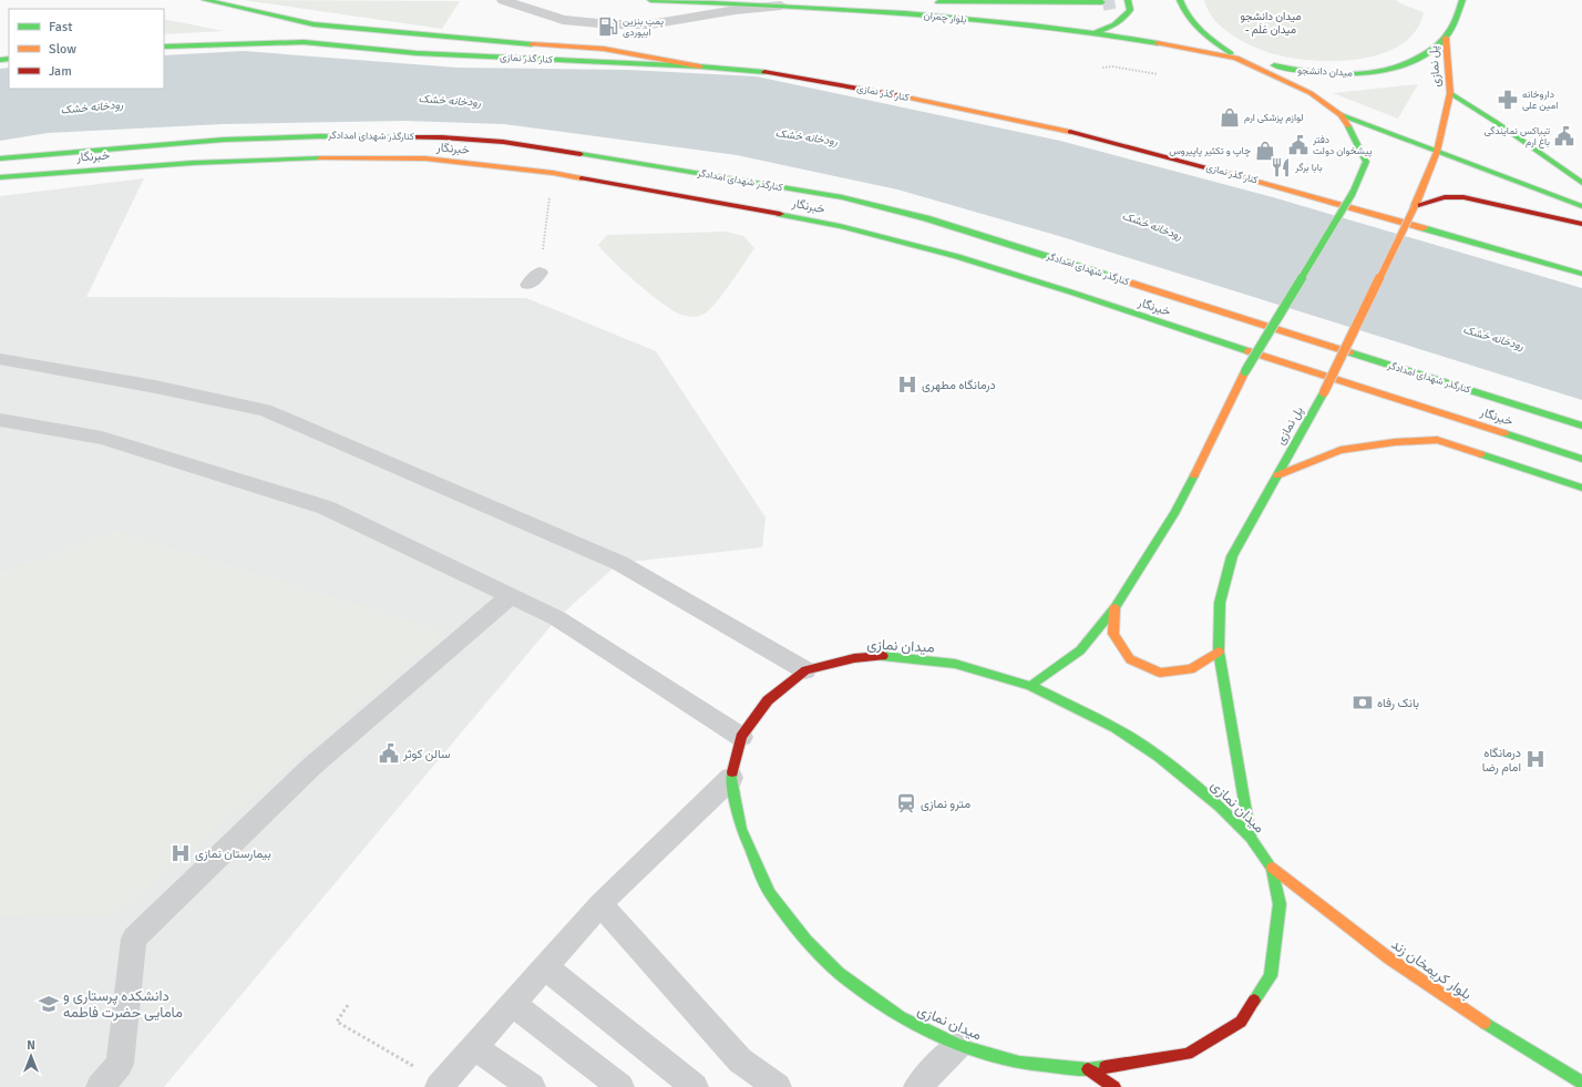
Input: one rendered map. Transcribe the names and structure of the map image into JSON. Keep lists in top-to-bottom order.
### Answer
{
  "streets": {
    "main road": [
      "بلوار چمران",
      "کنار گذر نمازی",
      "پل نمازی",
      "میدان دانشجو",
      "کنارگذر شهدای امدادگر",
      "خبرنگار",
      "میدان نمازی",
      "بلوار کریمخان زند"
    ]
  },
  "crossings": [
    ["بلوار چمران", "میدان دانشجو"],
    ["پل نمازی", "میدان دانشجو"],
    ["پل نمازی", "میدان نمازی"],
    ["میدان نمازی", "بلوار کریمخان زند"]
  ],
  "districts": ["میدان دانشجو - میدان عَلَم"],
  "water": ["رودخانه خشک"],
  "places": {
    "fuel station": ["پمپ بنزین ابیوردی"],
    "pharmacy": ["داروخانه امین علی"],
    "shop": ["لوازم پزشکی ارم", "چاپ و تکثیر پاپیروس"],
    "public building": ["تیپاکس نمایندگی باغ ارم", "دفتر پیشخوان دولت", "سالن کوثر"],
    "restaurant": ["بابا برگر"],
    "hospital": ["درمانگاه مطهری", "درمانگاه امام رضا", "بیمارستان نمازی"],
    "bank": ["بانک رفاه"],
    "station": ["مترو نمازی"],
    "school or university": ["دانشکده پرستاری و مامایی حضرت فاطمه"]
  },
  "legend": ["Fast", "Slow", "Jam"],
  "north": "top"
}
